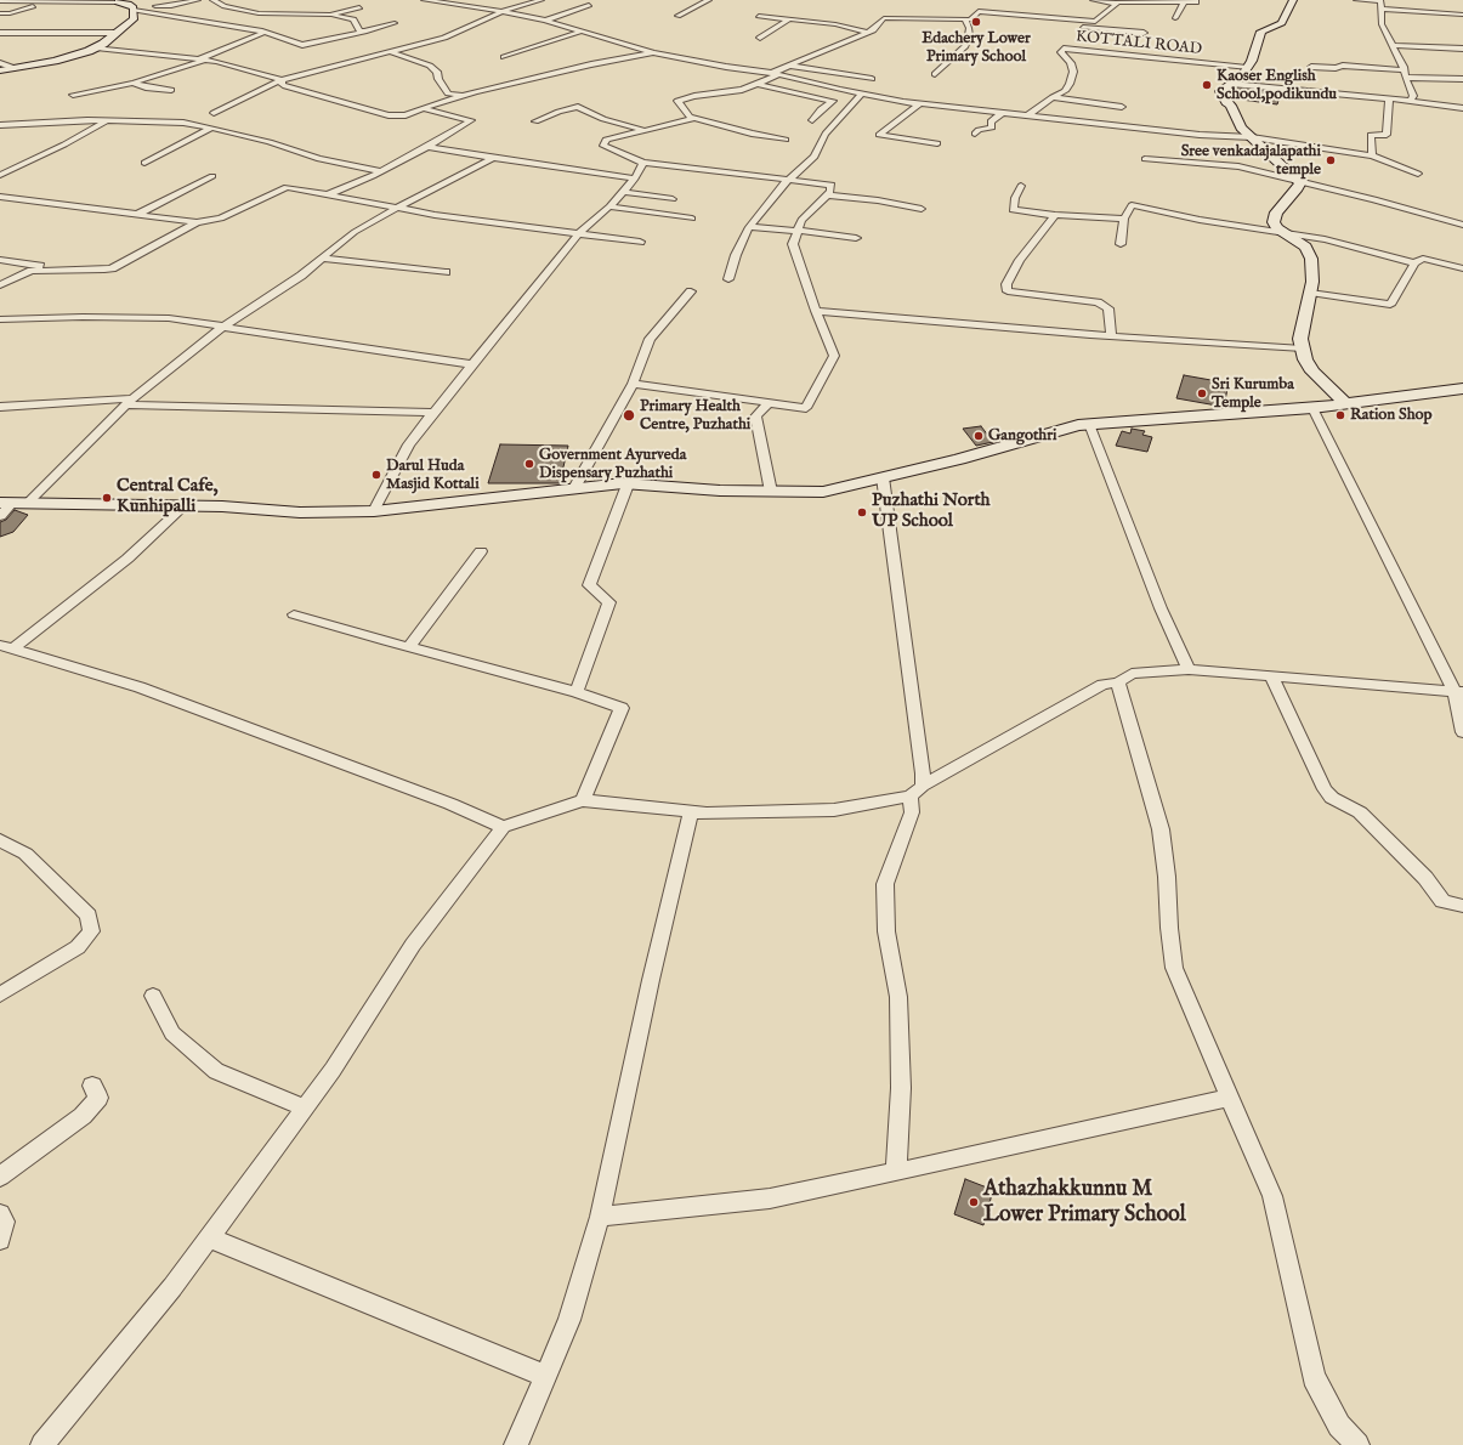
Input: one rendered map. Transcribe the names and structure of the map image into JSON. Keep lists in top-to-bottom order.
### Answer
{
  "streets": {
    "street": ["KOTTALI ROAD"]
  },
  "places": [
    "Edachery Lower Primary School",
    "Kaoser English School,podikundu",
    "Sree venkadajalapathi temple",
    "Sri Kurumba Temple",
    "Primary Health Centre, Puzhathi",
    "Ration Shop",
    "Gangothri",
    "Government Ayurveda Dispensary Puzhathi",
    "Darul Huda Masjid Kottali",
    "Central Cafe, Kunhipalli",
    "Puzhathi North UP School",
    "Athazhakkunnu M Lower Primary School"
  ]
}
